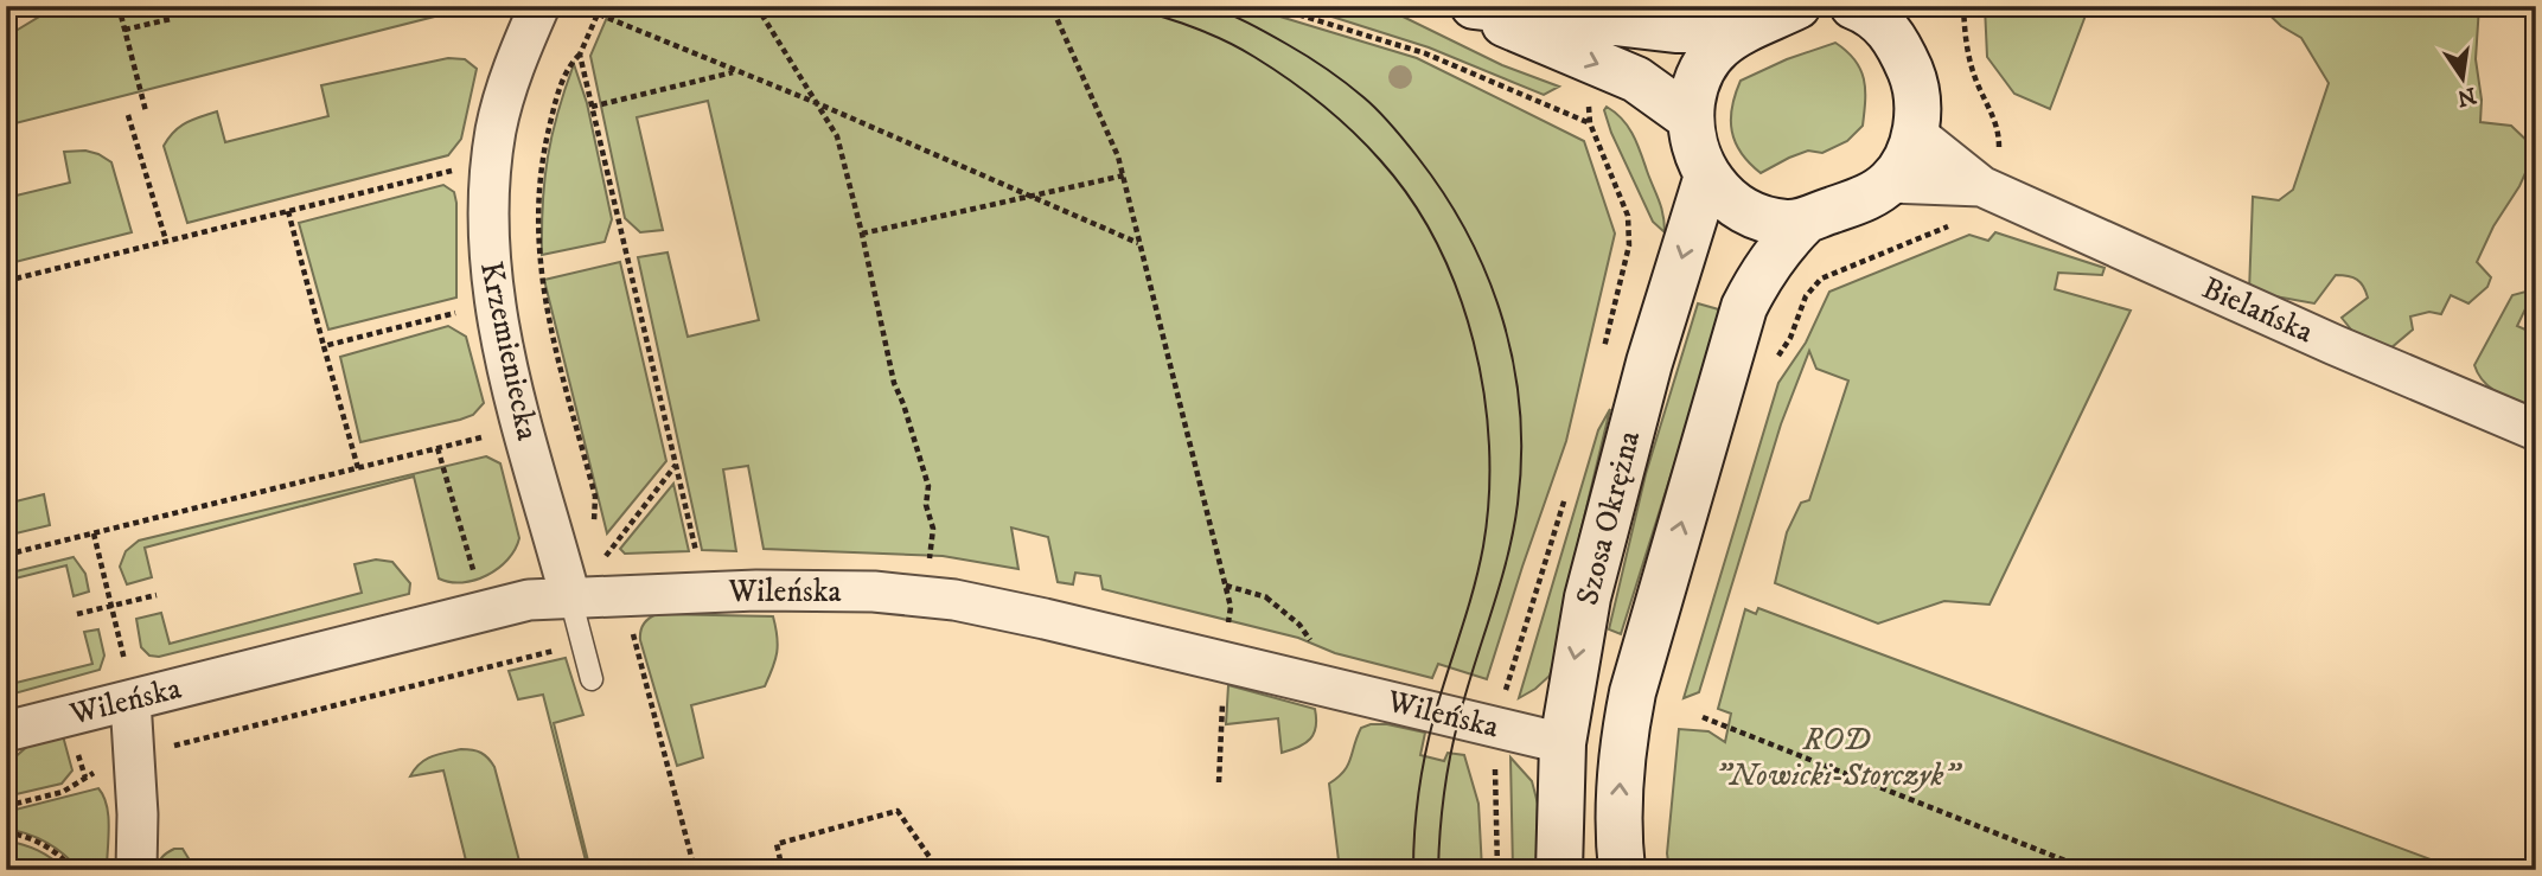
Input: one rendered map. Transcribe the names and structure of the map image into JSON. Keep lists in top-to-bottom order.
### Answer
{
  "streets": {
    "street": [
      "Bielańska",
      "Krzemieniecka",
      "Szosa Okrężna",
      "Wileńska"
    ]
  },
  "crossings": [
    ["Krzemieniecka", "Wileńska"],
    ["Szosa Okrężna", "Wileńska"]
  ],
  "parks": ["ROD \"Nowicki-Storczyk\""],
  "north": "bottom"
}
